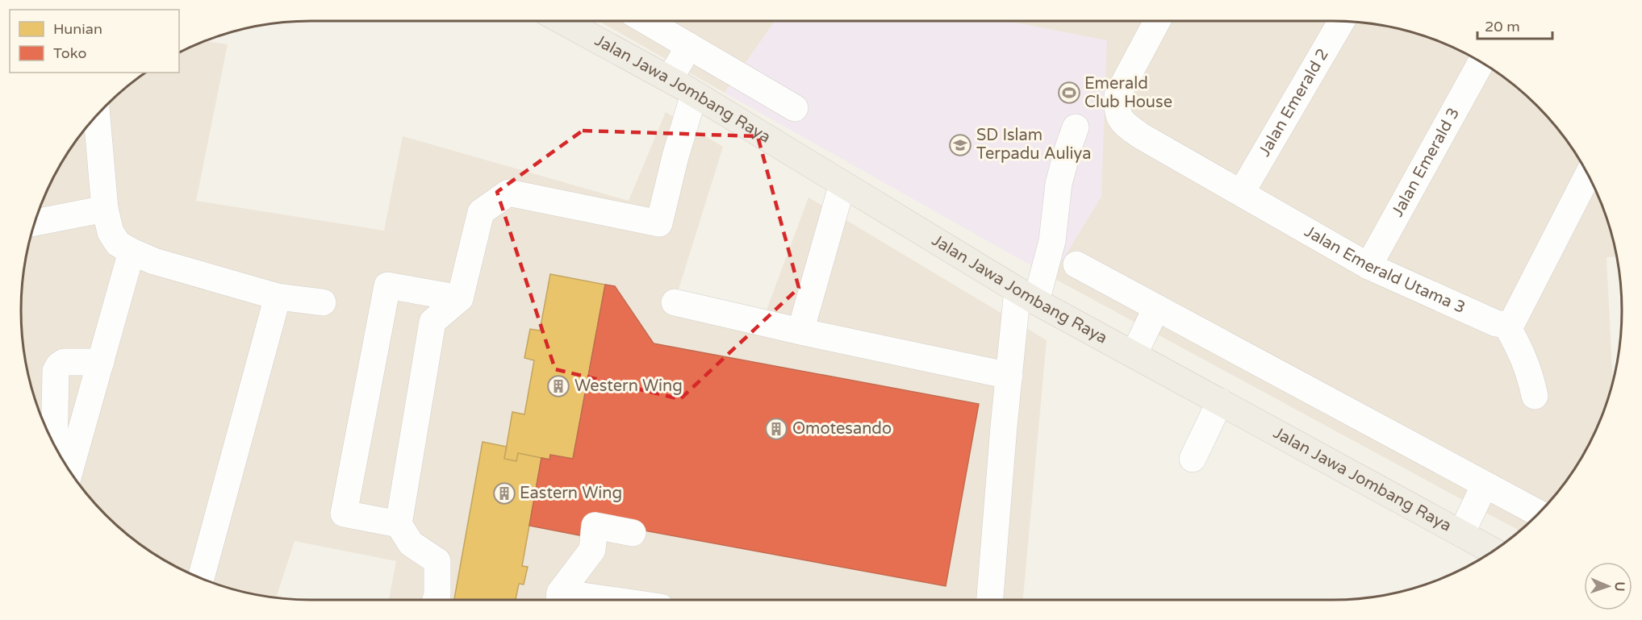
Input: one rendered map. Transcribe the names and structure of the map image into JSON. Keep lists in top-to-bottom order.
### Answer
{
  "streets": {
    "main road": ["Jalan Jawa Jombang Raya"],
    "street": ["Jalan Emerald 2", "Jalan Emerald 3", "Jalan Emerald Utama 3"]
  },
  "crossings": [
    ["Jalan Emerald 2", "Jalan Emerald Utama 3"],
    ["Jalan Emerald 3", "Jalan Emerald Utama 3"]
  ],
  "places": {
    "sports": ["Emerald Club House"],
    "school or university": ["SD Islam Terpadu Auliya"],
    "building": ["Western Wing", "Omotesando", "Eastern Wing"]
  },
  "legend": ["Hunian", "Toko"],
  "scale_bar": "20 m",
  "north": "right"
}
